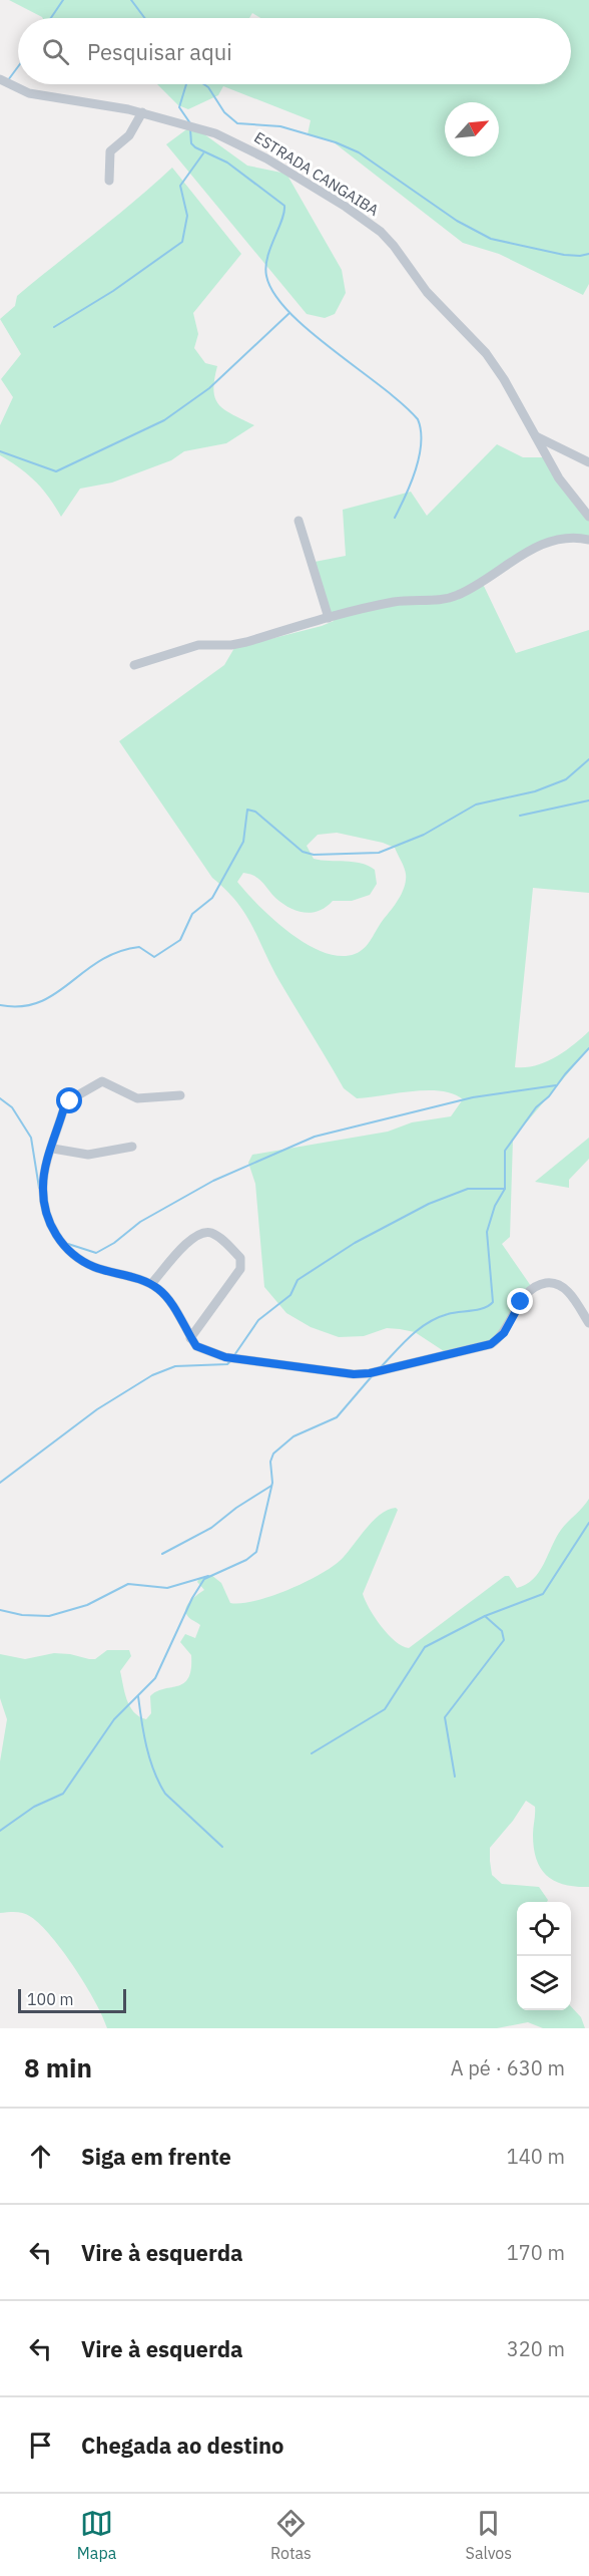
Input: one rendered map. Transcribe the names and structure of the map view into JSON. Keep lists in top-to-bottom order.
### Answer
{
  "streets": {
    "street": ["ESTRADA CANGAIBA"]
  },
  "scale_bar": "100 m",
  "north": "top right",
  "page": {
    "search": "Pesquisar aqui",
    "scale": "100 m",
    "heading": ["8 min", "A pé · 630 m"],
    "list": [
      ["Siga em frente", "140 m"],
      ["Vire à esquerda", "170 m"],
      ["Vire à esquerda", "320 m"],
      "Chegada ao destino"
    ],
    "nav": ["Mapa", "Rotas", "Salvos"]
  }
}
